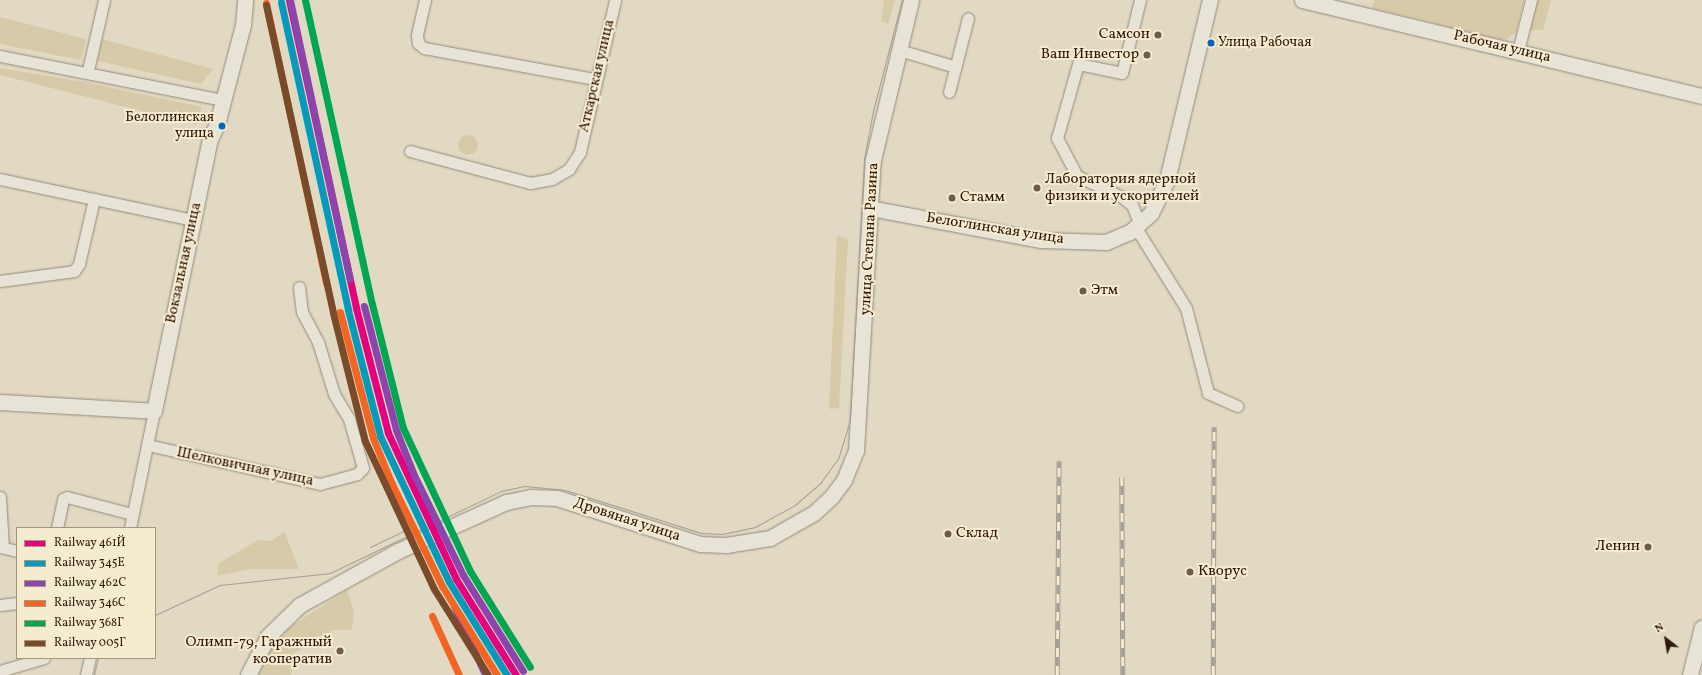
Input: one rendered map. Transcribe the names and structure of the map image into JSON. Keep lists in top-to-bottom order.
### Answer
{
  "streets": {
    "main road": [
      "Рабочая улица",
      "Белоглинская улица",
      "улица Степана Разина",
      "Вокзальная улица",
      "Дровяная улица"
    ],
    "street": ["Аткарская улица", "Шелковичная улица"]
  },
  "crossings": [
    ["Белоглинская улица", "улица Степана Разина"],
    ["улица Степана Разина", "Дровяная улица"],
    ["Вокзальная улица", "Шелковичная улица"]
  ],
  "places": [
    "Самсон",
    "Улица Рабочая",
    "Ваш Инвестор",
    "Белоглинская улица",
    "Лаборатория ядерной физики и ускорителей",
    "Стамм",
    "Этм",
    "Склад",
    "Ленин",
    "Кворус",
    "Олимп-79, Гаражный кооператив"
  ],
  "lines": [
    "rail line 461Й",
    "rail line 462С",
    "rail line 368Г",
    "rail line 345Е",
    "rail line 346С",
    "rail line 005Г"
  ],
  "legend": [
    "Railway 461Й",
    "Railway 345Е",
    "Railway 462С",
    "Railway 346С",
    "Railway 368Г",
    "Railway 005Г"
  ],
  "north": "top left"
}
